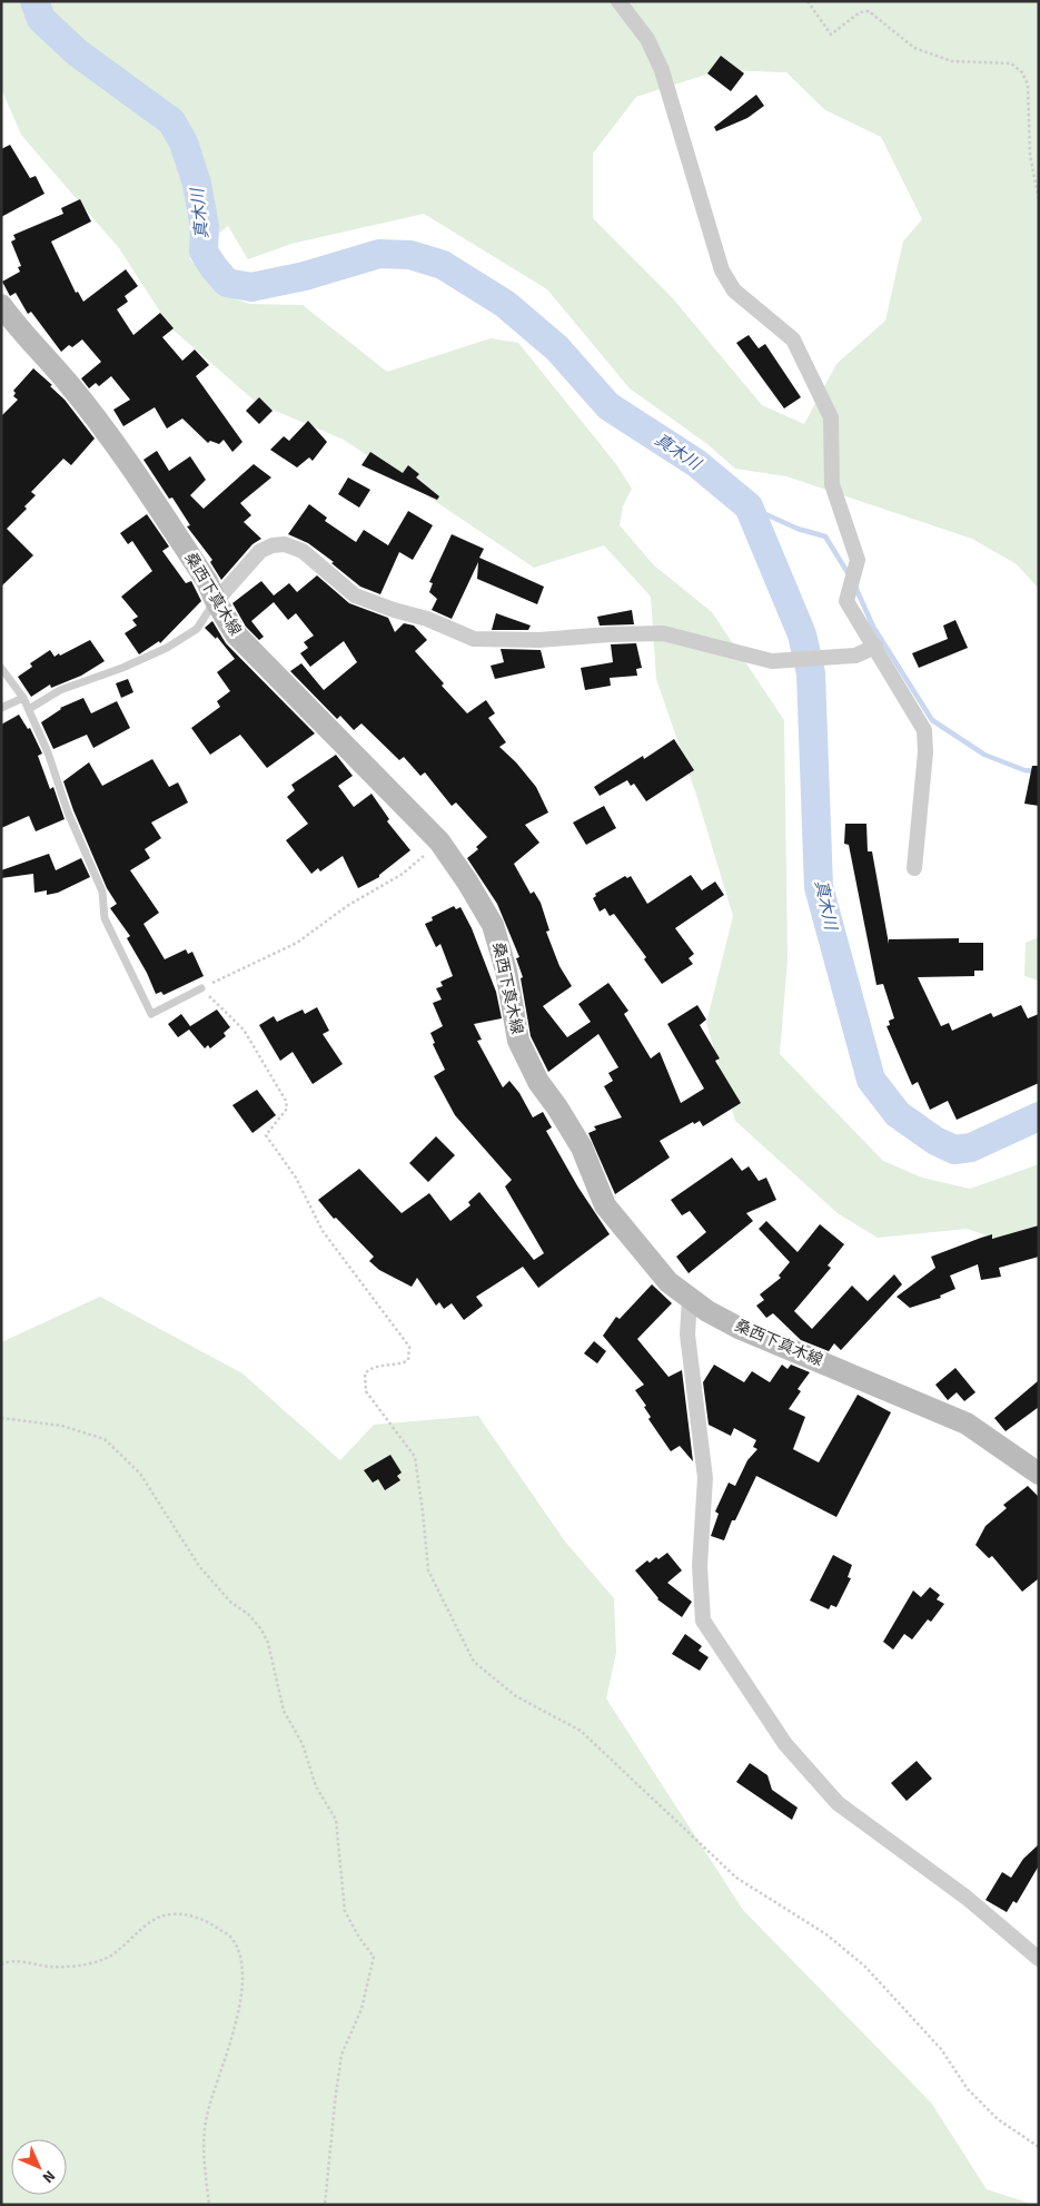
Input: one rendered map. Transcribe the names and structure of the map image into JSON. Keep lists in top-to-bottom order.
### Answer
{
  "streets": {
    "main road": ["桑西下真木線"]
  },
  "water": ["真木川"],
  "north": "bottom right"
}
